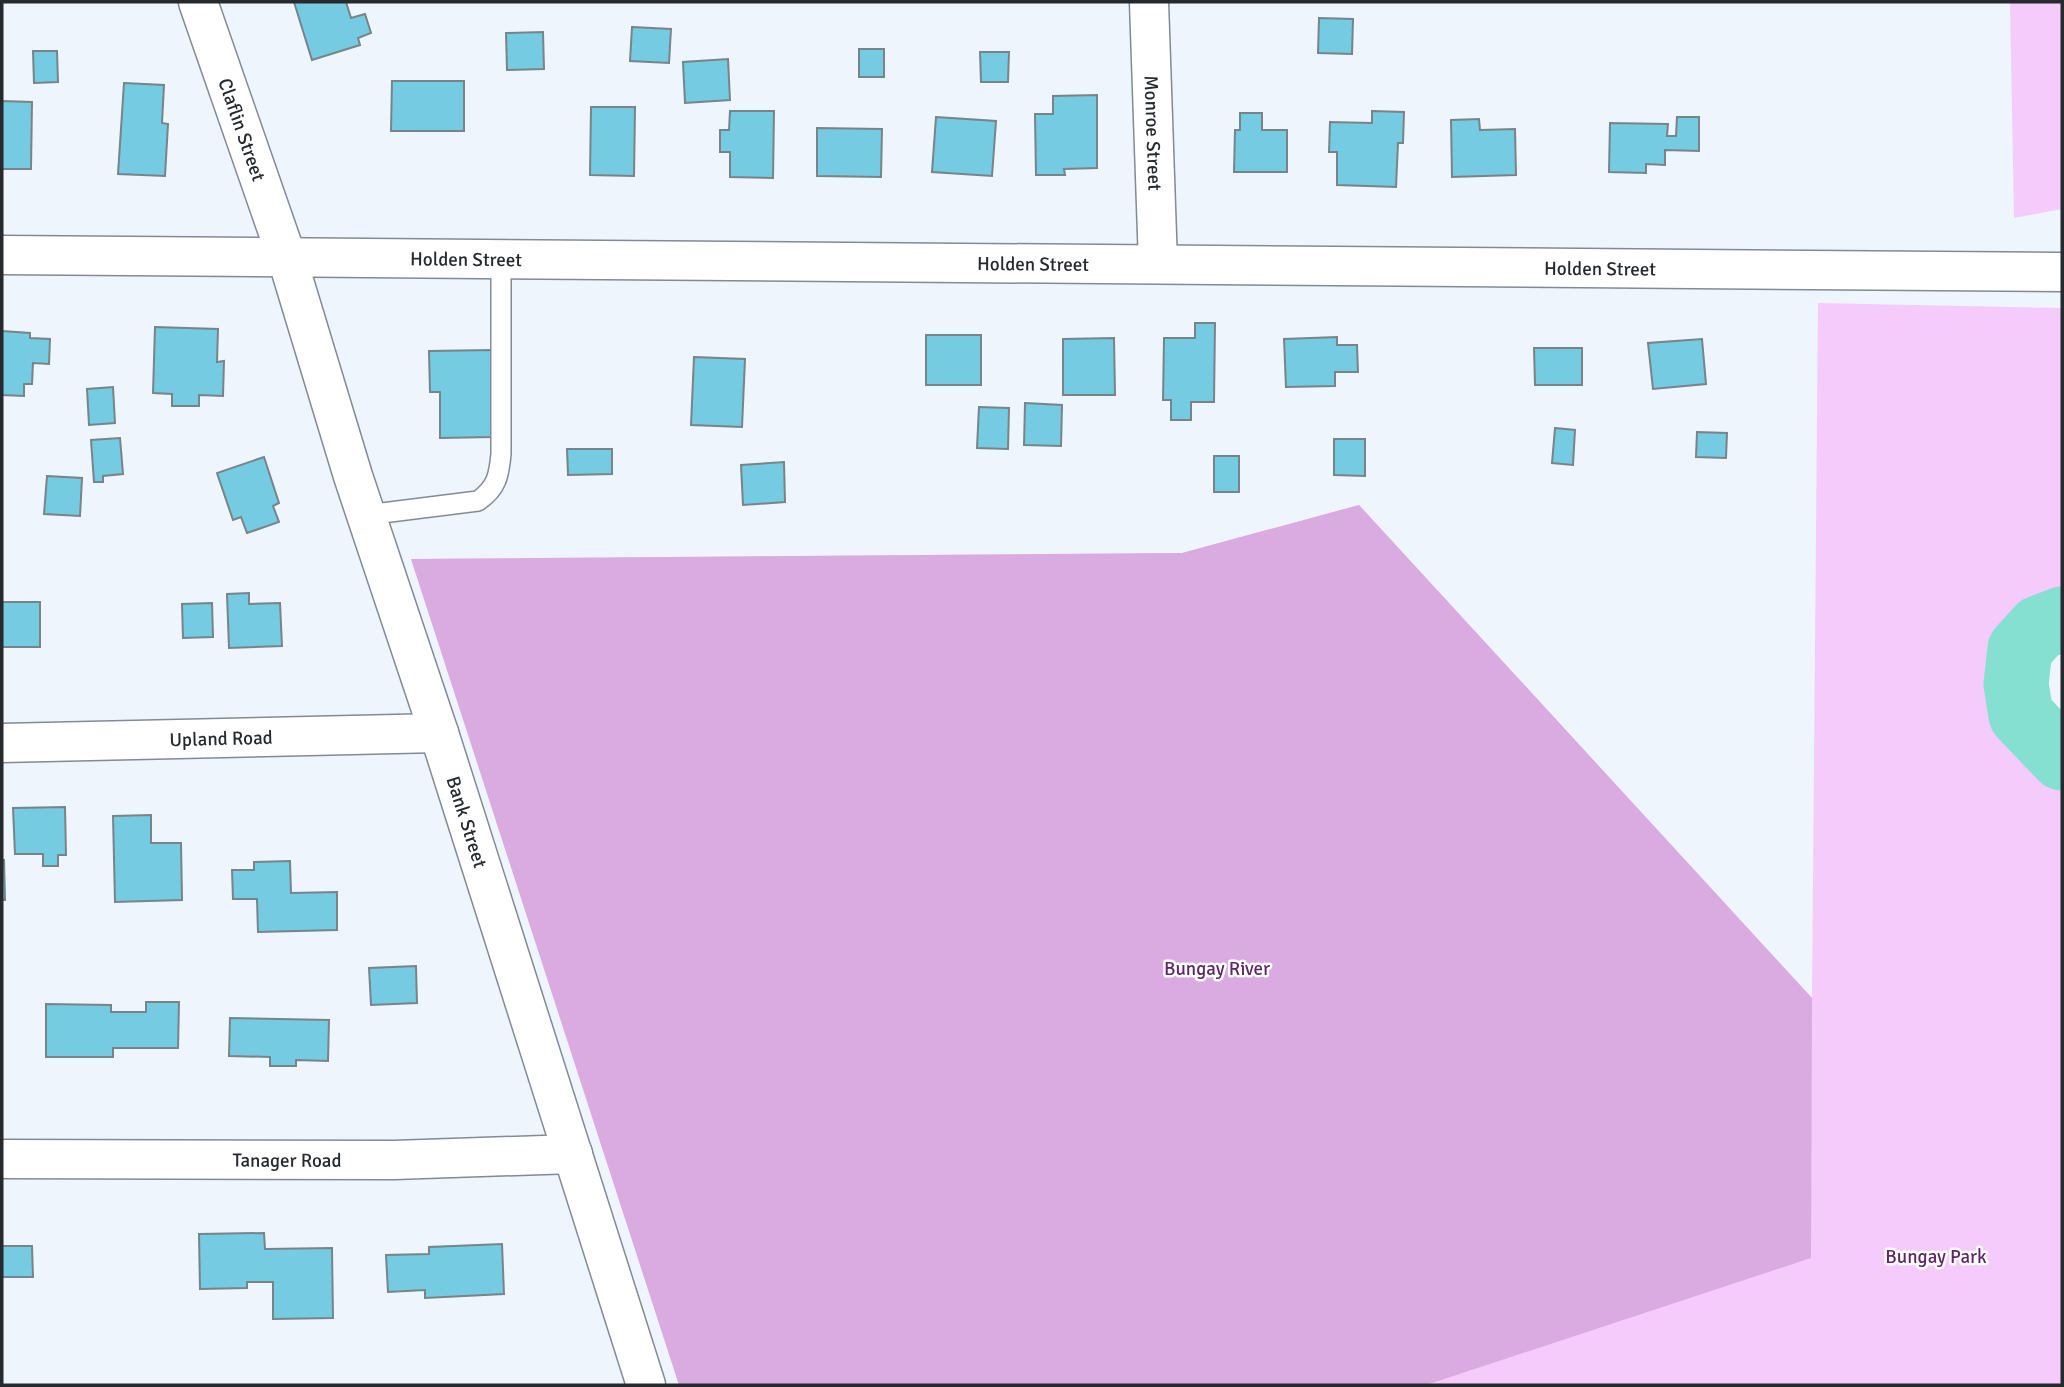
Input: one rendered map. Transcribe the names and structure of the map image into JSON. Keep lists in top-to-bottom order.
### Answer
{
  "streets": {
    "street": [
      "Claflin Street",
      "Monroe Street",
      "Holden Street",
      "Upland Road",
      "Bank Street",
      "Tanager Road"
    ]
  },
  "crossings": [
    ["Claflin Street", "Holden Street"],
    ["Claflin Street", "Bank Street"],
    ["Monroe Street", "Holden Street"],
    ["Holden Street", "Bank Street"],
    ["Upland Road", "Bank Street"],
    ["Bank Street", "Tanager Road"]
  ],
  "parks": ["Bungay River", "Bungay Park"]
}
